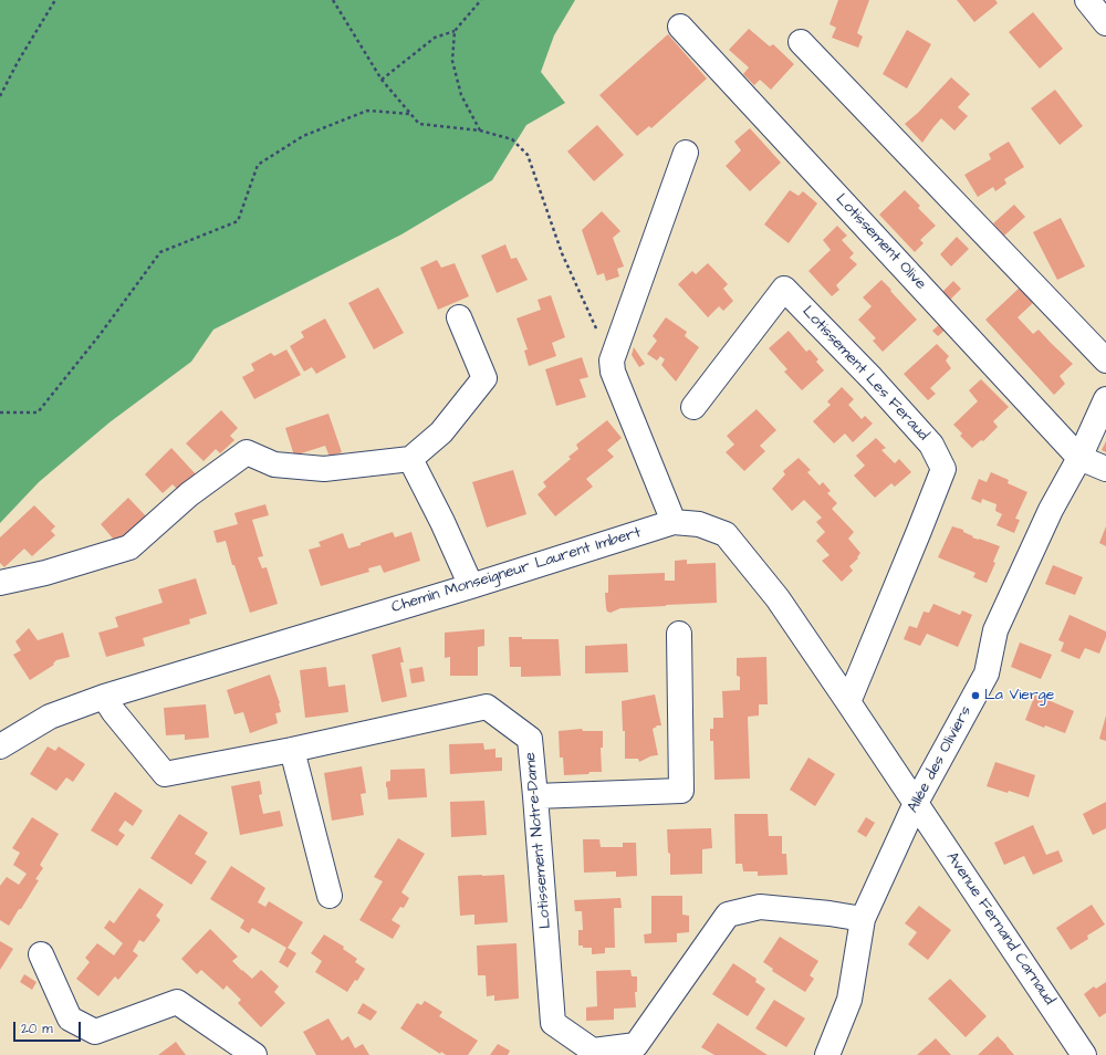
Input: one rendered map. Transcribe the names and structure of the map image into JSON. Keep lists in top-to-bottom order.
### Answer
{
  "streets": {
    "street": [
      "Lotissement Olive",
      "Lotissement Les Feraud",
      "Chemin Monseigneur Laurent Imbert",
      "Allée des Oliviers",
      "Lotissement Notre-Dame",
      "Avenue Fernand Carnaud"
    ]
  },
  "crossings": [
    ["Lotissement Olive", "Allée des Oliviers"],
    ["Lotissement Les Feraud", "Chemin Monseigneur Laurent Imbert"],
    ["Chemin Monseigneur Laurent Imbert", "Allée des Oliviers"],
    ["Chemin Monseigneur Laurent Imbert", "Lotissement Notre-Dame"],
    ["Chemin Monseigneur Laurent Imbert", "Avenue Fernand Carnaud"],
    ["Allée des Oliviers", "Lotissement Notre-Dame"],
    ["Allée des Oliviers", "Avenue Fernand Carnaud"]
  ],
  "places": ["La Vierge"],
  "scale_bar": "20 m"
}
